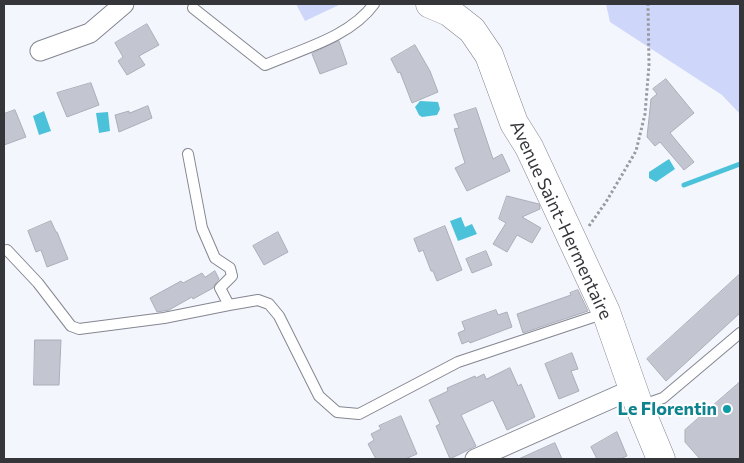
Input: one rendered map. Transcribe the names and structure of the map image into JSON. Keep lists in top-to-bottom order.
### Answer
{
  "streets": {
    "street": ["Avenue Saint-Hermentaire"]
  },
  "places": ["Le Florentin"]
}
